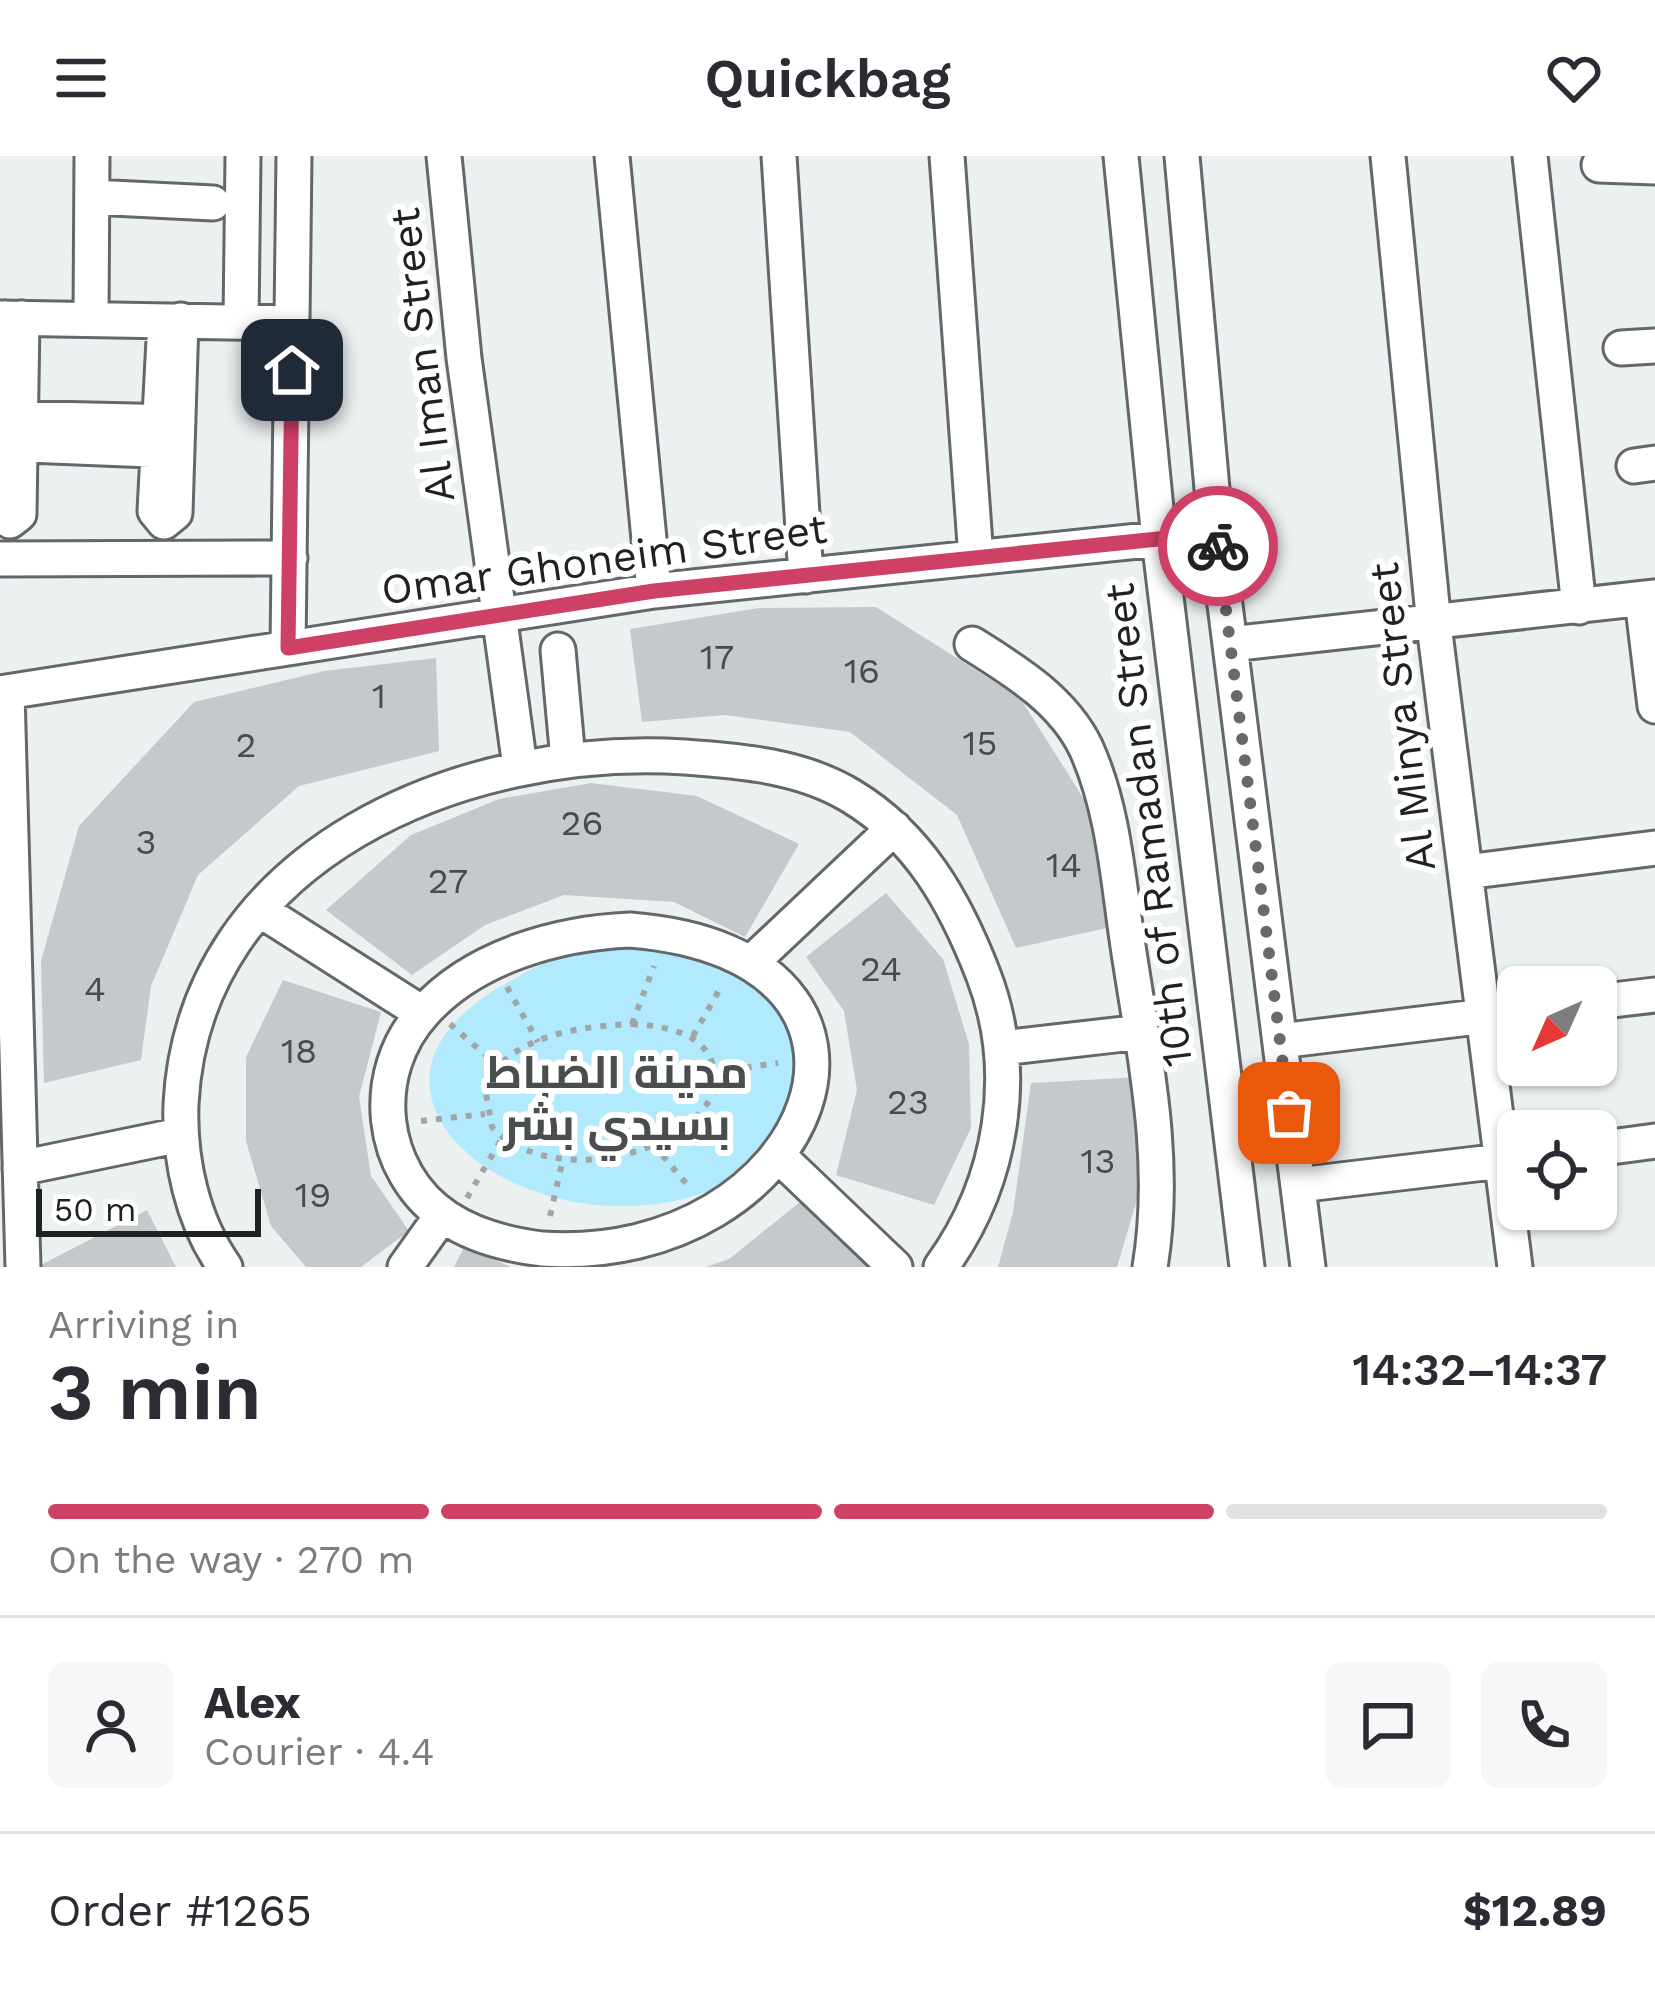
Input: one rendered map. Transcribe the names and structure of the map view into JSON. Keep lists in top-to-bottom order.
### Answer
{
  "streets": {
    "street": [
      "Al Iman Street",
      "Omar Ghoneim Street",
      "Al Minya Street",
      "10th of Ramadan Street"
    ]
  },
  "crossings": [
    ["Al Iman Street", "Omar Ghoneim Street"],
    ["Omar Ghoneim Street", "10th of Ramadan Street"]
  ],
  "districts": ["مدينة الضباط بسيدي بشر"],
  "house_numbers": [
    "17",
    "16",
    "1",
    "15",
    "2",
    "26",
    "3",
    "14",
    "27",
    "24",
    "4",
    "18",
    "23",
    "13",
    "19"
  ],
  "scale_bar": "50 m",
  "north": "bottom left",
  "page": {
    "header": "Quickbag",
    "scale": "50 m",
    "heading": ["3 min", "Arriving in", "14:32–14:37"],
    "panel": [
      "Alex",
      "Courier · 4.4",
      "Order #1265",
      "$12.89"
    ],
    "bar": "On the way · 270 m"
  }
}
